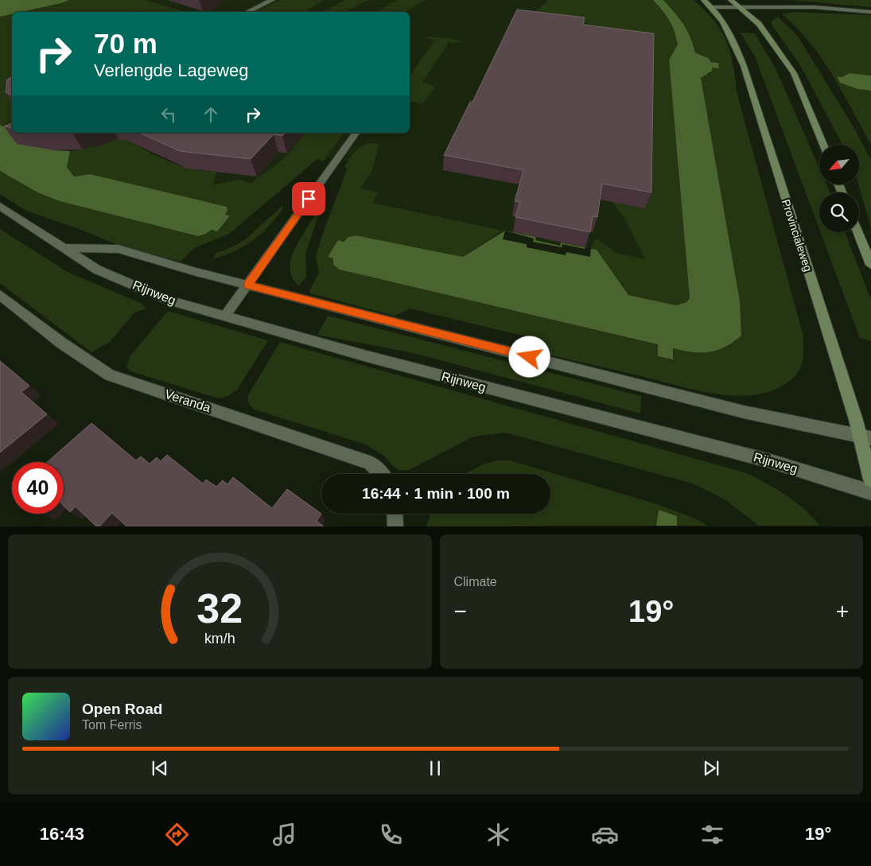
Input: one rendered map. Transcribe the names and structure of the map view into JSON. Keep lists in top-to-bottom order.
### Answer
{
  "streets": {
    "main road": ["Provincialeweg"],
    "street": ["Rijnweg", "Veranda"]
  },
  "north": "bottom left",
  "page": {
    "turn": ["70 m", "Verlengde Lageweg"],
    "limit": "40",
    "trip": "16:44 · 1 min · 100 m",
    "tile": "Climate",
    "heat": ["−", "19°", "+"],
    "song": ["Open Road", "Tom Ferris"],
    "tabs": ["16:43", "19°"],
    "gauge": ["32", "km/h"]
  }
}
